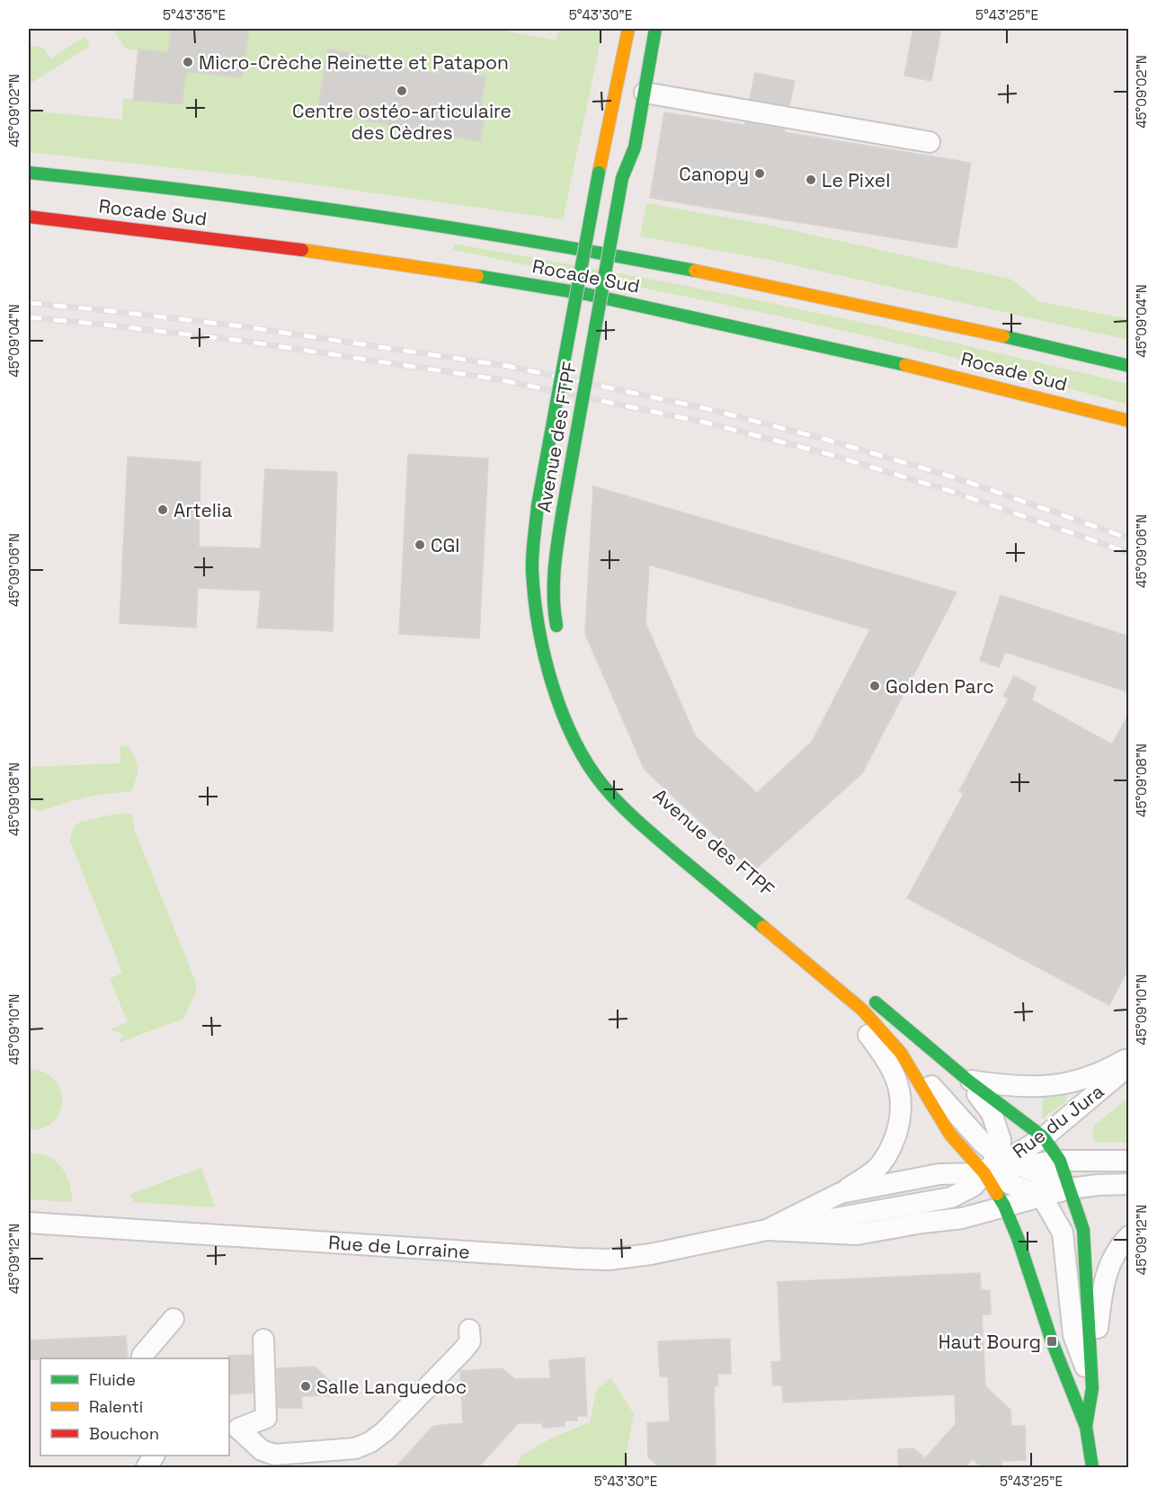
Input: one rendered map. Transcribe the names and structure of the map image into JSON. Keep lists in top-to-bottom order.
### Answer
{
  "streets": {
    "main road": ["Rocade Sud", "Avenue des FTPF"],
    "street": ["Rue du Jura", "Rue de Lorraine"]
  },
  "crossings": [
    ["Avenue des FTPF", "Rue du Jura"],
    ["Avenue des FTPF", "Rue de Lorraine"],
    ["Rue du Jura", "Rue de Lorraine"]
  ],
  "places": {
    "other": [
      "Micro-Crèche Reinette et Patapon",
      "Centre ostéo-articulaire des Cèdres",
      "Canopy",
      "Le Pixel",
      "Artelia",
      "CGI",
      "Golden Parc",
      "Salle Languedoc"
    ],
    "transit": ["Haut Bourg"]
  },
  "legend": ["Fluide", "Ralenti", "Bouchon"],
  "coordinates": [
    "5°43'35\"E",
    "5°43'30\"E",
    "5°43'25\"E",
    "45°09'02\"N",
    "45°09'04\"N",
    "45°09'06\"N",
    "45°09'08\"N",
    "45°09'10\"N",
    "45°09'12\"N"
  ]
}
